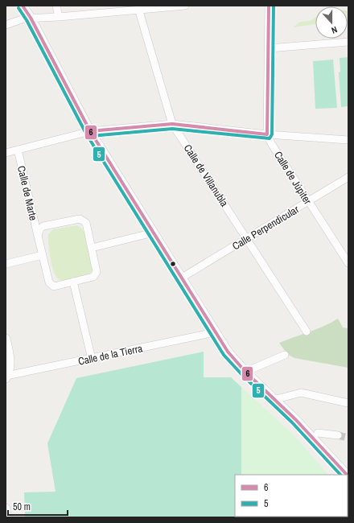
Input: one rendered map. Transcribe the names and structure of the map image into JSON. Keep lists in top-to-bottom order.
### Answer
{
  "streets": {
    "street": [
      "Calle de Villanubla",
      "Calle de Júpiter",
      "Calle de Marte",
      "Calle Perpendicular",
      "Calle de la Tierra"
    ]
  },
  "crossings": [
    ["Calle de Villanubla", "Calle Perpendicular"],
    ["Calle de Júpiter", "Calle Perpendicular"]
  ],
  "lines": ["transit line 6", "transit line 5"],
  "legend": ["6", "5"],
  "scale_bar": "50 m",
  "north": "bottom"
}
